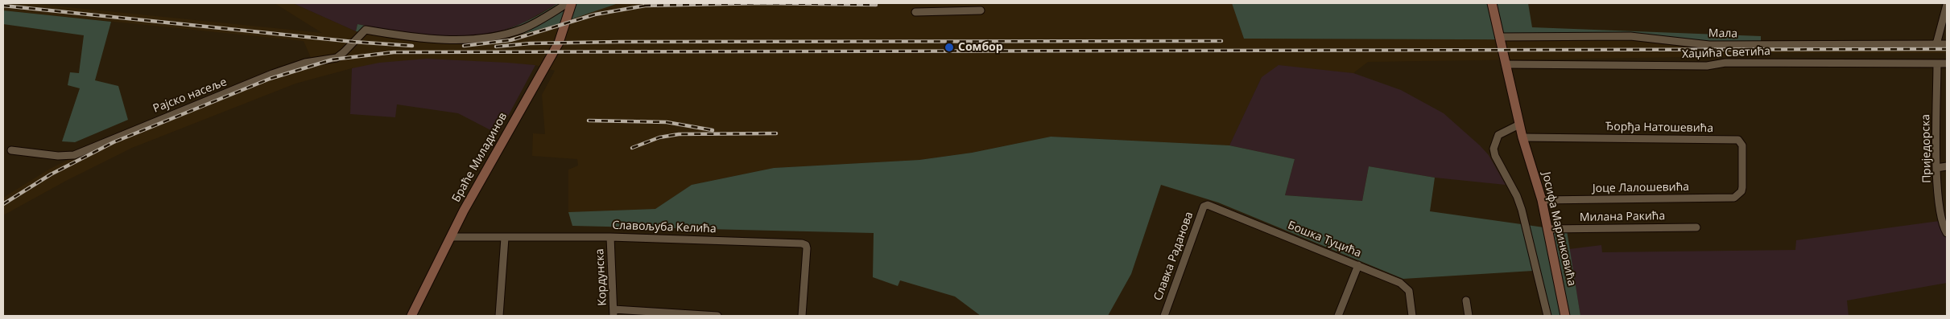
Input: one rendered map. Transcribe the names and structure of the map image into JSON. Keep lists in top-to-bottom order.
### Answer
{
  "streets": {
    "main road": ["Браће Миладинов", "Јосифа Маринковића"],
    "street": [
      "Мала",
      "Хаџића Светића",
      "Рајско насеље",
      "Ђорђа Натошевића",
      "Приједорска",
      "Јоце Лалошевића",
      "Милана Ракића",
      "Славољуба Келића",
      "Бошка Туцића",
      "Славка Раданова",
      "Кордунска"
    ]
  },
  "crossings": [
    ["Мала", "Јосифа Маринковића"],
    ["Хаџића Светића", "Приједорска"],
    ["Хаџића Светића", "Јосифа Маринковића"],
    ["Рајско насеље", "Браће Миладинов"],
    ["Ђорђа Натошевића", "Јоце Лалошевића"],
    ["Ђорђа Натошевића", "Јосифа Маринковића"],
    ["Браће Миладинов", "Славољуба Келића"],
    ["Јоце Лалошевића", "Јосифа Маринковића"],
    ["Милана Ракића", "Јосифа Маринковића"],
    ["Славољуба Келића", "Кордунска"],
    ["Бошка Туцића", "Славка Раданова"]
  ],
  "places": ["Сомбор"]
}
